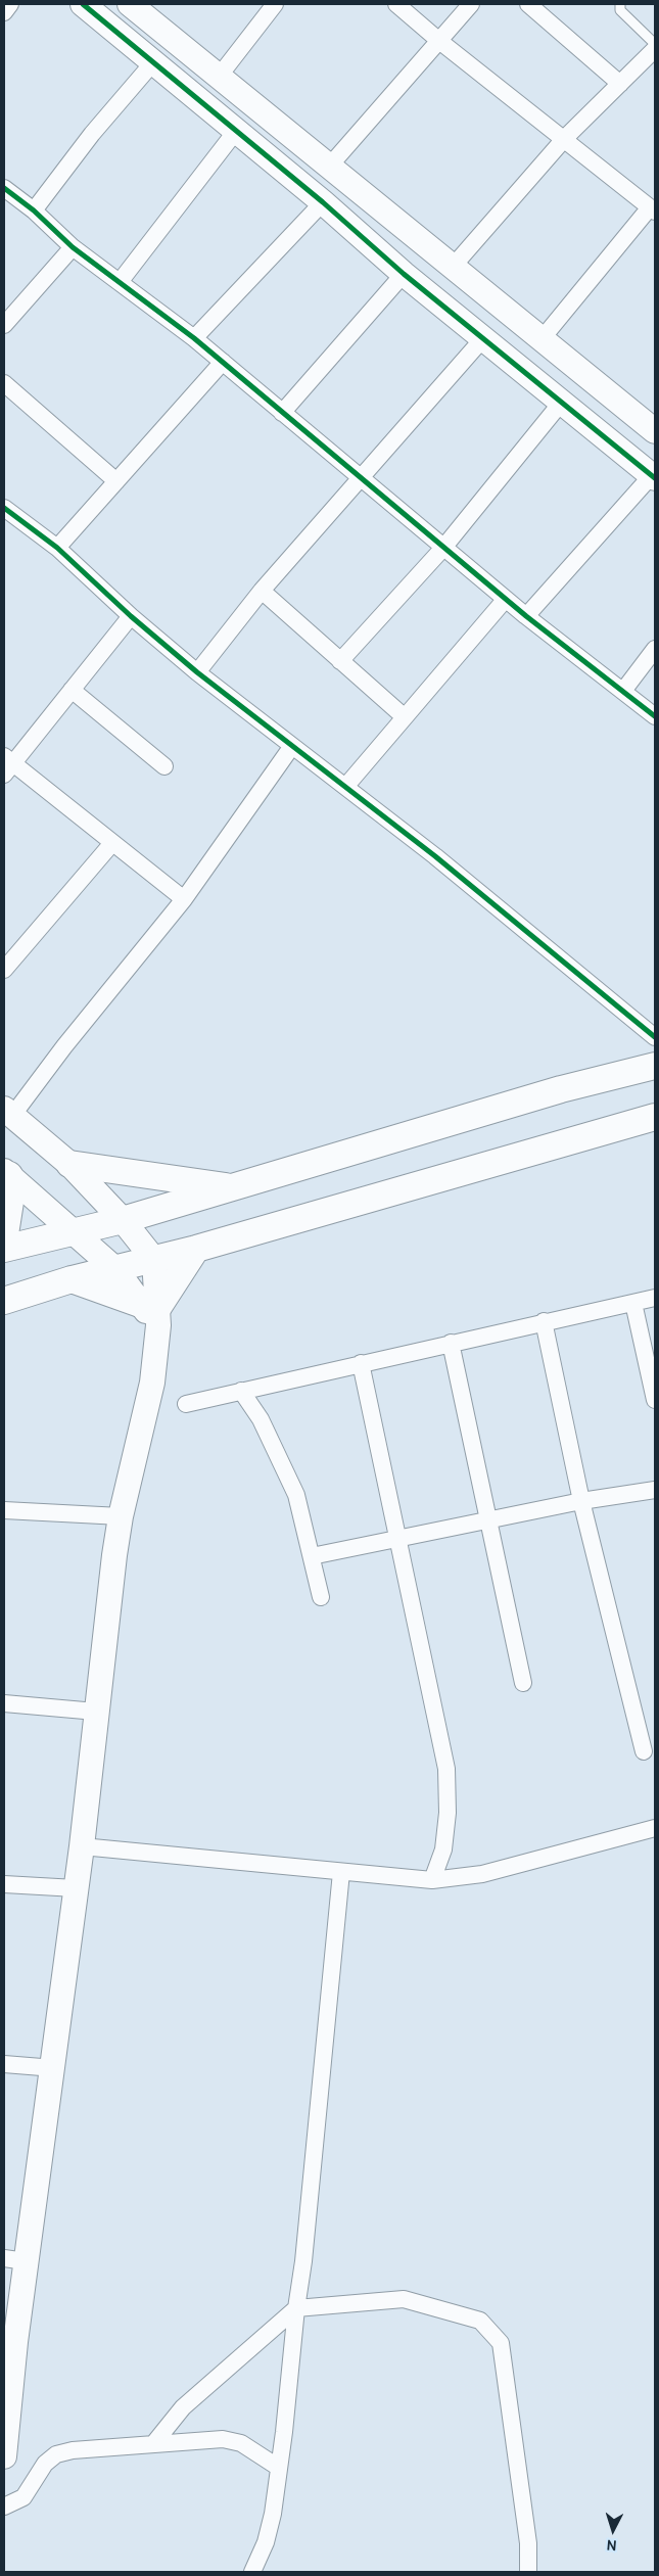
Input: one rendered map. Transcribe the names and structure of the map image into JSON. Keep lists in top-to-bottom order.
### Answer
{
  "north": "bottom"
}
